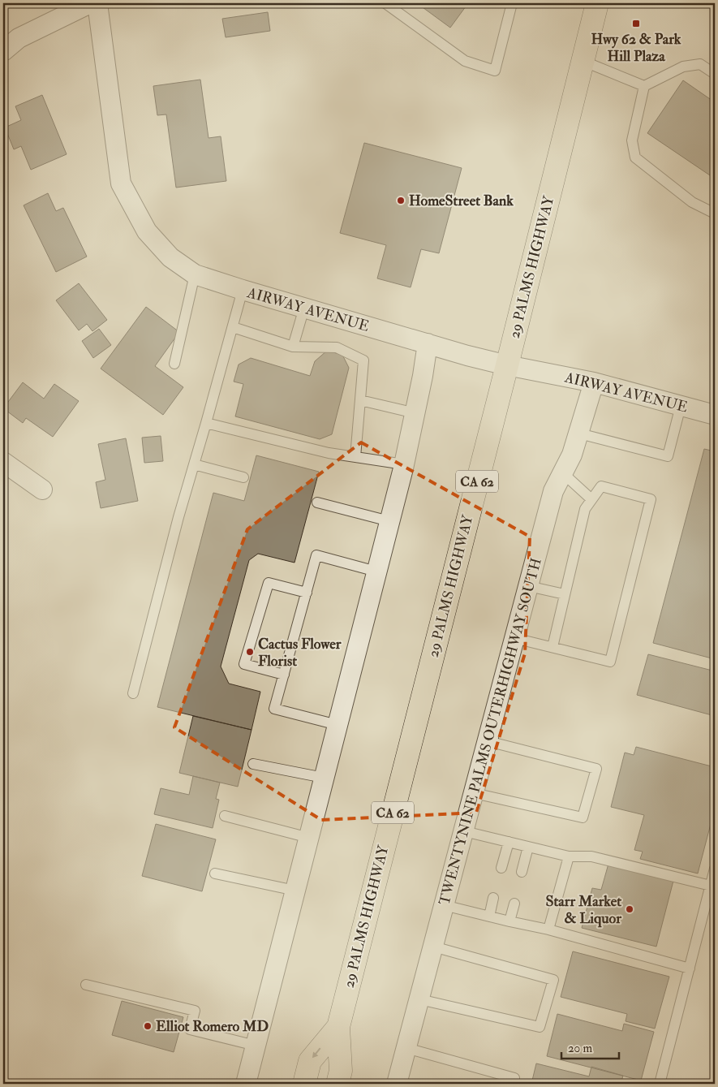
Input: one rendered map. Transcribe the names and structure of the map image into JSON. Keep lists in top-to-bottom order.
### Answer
{
  "streets": {
    "main road": ["29 PALMS HIGHWAY", "CA 62"],
    "street": ["AIRWAY AVENUE", "TWENTYNINE PALMS OUTERHIGHWAY SOUTH"]
  },
  "crossings": [
    ["29 PALMS HIGHWAY", "AIRWAY AVENUE"],
    ["AIRWAY AVENUE", "TWENTYNINE PALMS OUTERHIGHWAY SOUTH"]
  ],
  "places": {
    "transit": ["Hwy 62 & Park Hill Plaza"],
    "other": [
      "HomeStreet Bank",
      "Cactus Flower Florist",
      "Starr Market & Liquor",
      "Elliot Romero MD"
    ]
  },
  "scale_bar": "20 m"
}
